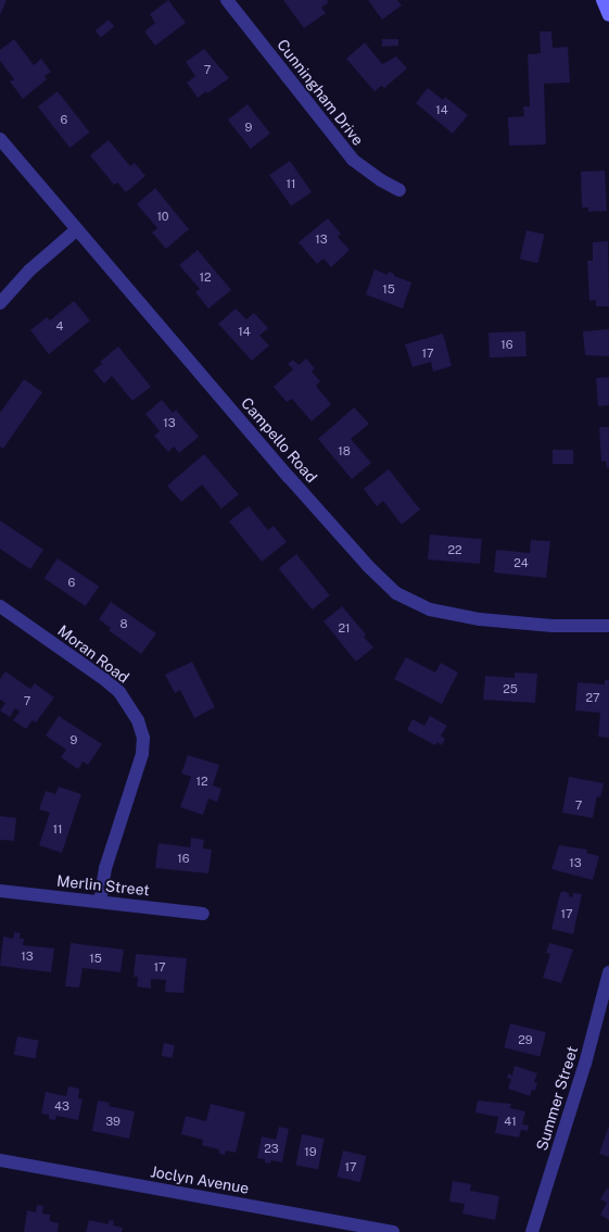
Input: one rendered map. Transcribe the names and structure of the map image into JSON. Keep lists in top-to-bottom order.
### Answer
{
  "streets": {
    "street": [
      "Cunningham Drive",
      "Campello Road",
      "Moran Road",
      "Merlin Street",
      "Summer Street",
      "Joclyn Avenue"
    ]
  },
  "crossings": [
    ["Moran Road", "Merlin Street"]
  ],
  "house_numbers": [
    "7",
    "14",
    "6",
    "9",
    "11",
    "10",
    "13",
    "12",
    "15",
    "4",
    "14",
    "16",
    "17",
    "13",
    "18",
    "22",
    "24",
    "6",
    "8",
    "21",
    "25",
    "27",
    "7",
    "9",
    "12",
    "7",
    "11",
    "16",
    "13",
    "17",
    "13",
    "15",
    "17",
    "29",
    "43",
    "39",
    "41",
    "23",
    "19",
    "17"
  ]
}
